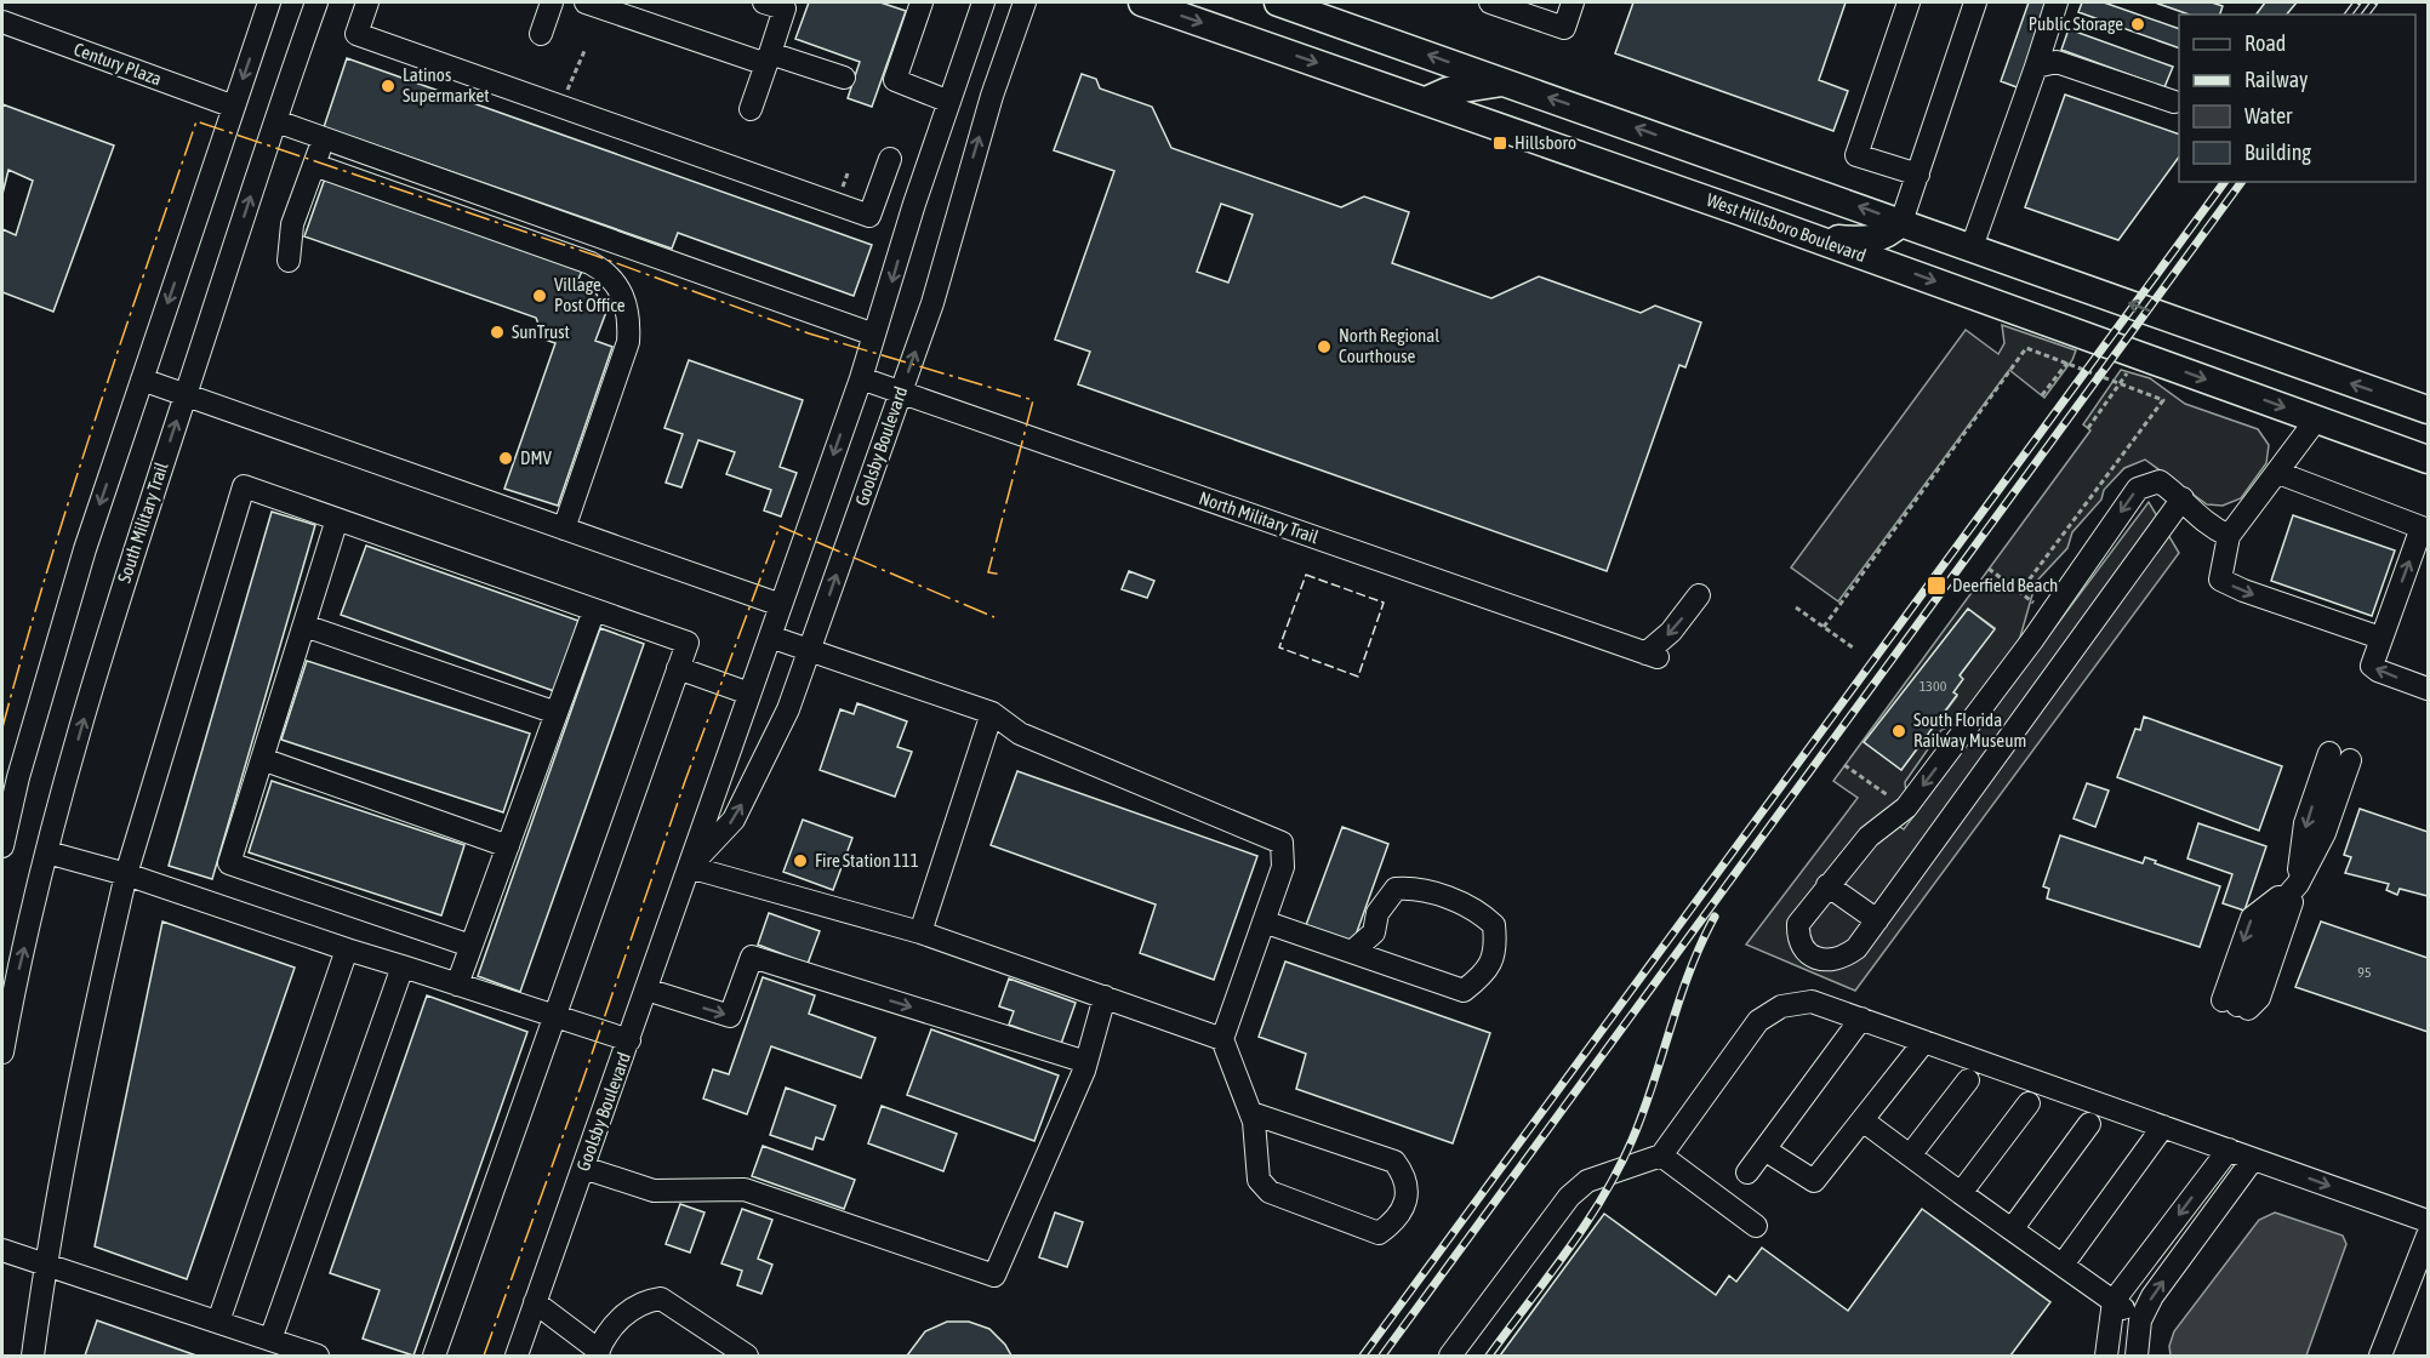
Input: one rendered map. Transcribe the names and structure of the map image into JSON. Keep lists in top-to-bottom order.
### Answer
{
  "streets": {
    "main road": ["West Hillsboro Boulevard"],
    "street": [
      "Century Plaza",
      "Goolsby Boulevard",
      "North Military Trail",
      "South Military Trail"
    ]
  },
  "crossings": [
    ["Goolsby Boulevard", "North Military Trail"]
  ],
  "one_way": ["North Military Trail"],
  "places": {
    "other": [
      "Public Storage",
      "Latinos Supermarket",
      "Village Post Office",
      "SunTrust",
      "North Regional Courthouse",
      "DMV",
      "South Florida Railway Museum",
      "Fire Station 111"
    ],
    "transit": ["Hillsboro", "Deerfield Beach"]
  },
  "house_numbers": ["1300", "95"],
  "legend": [
    "Road",
    "Railway",
    "Water",
    "Building"
  ]
}
